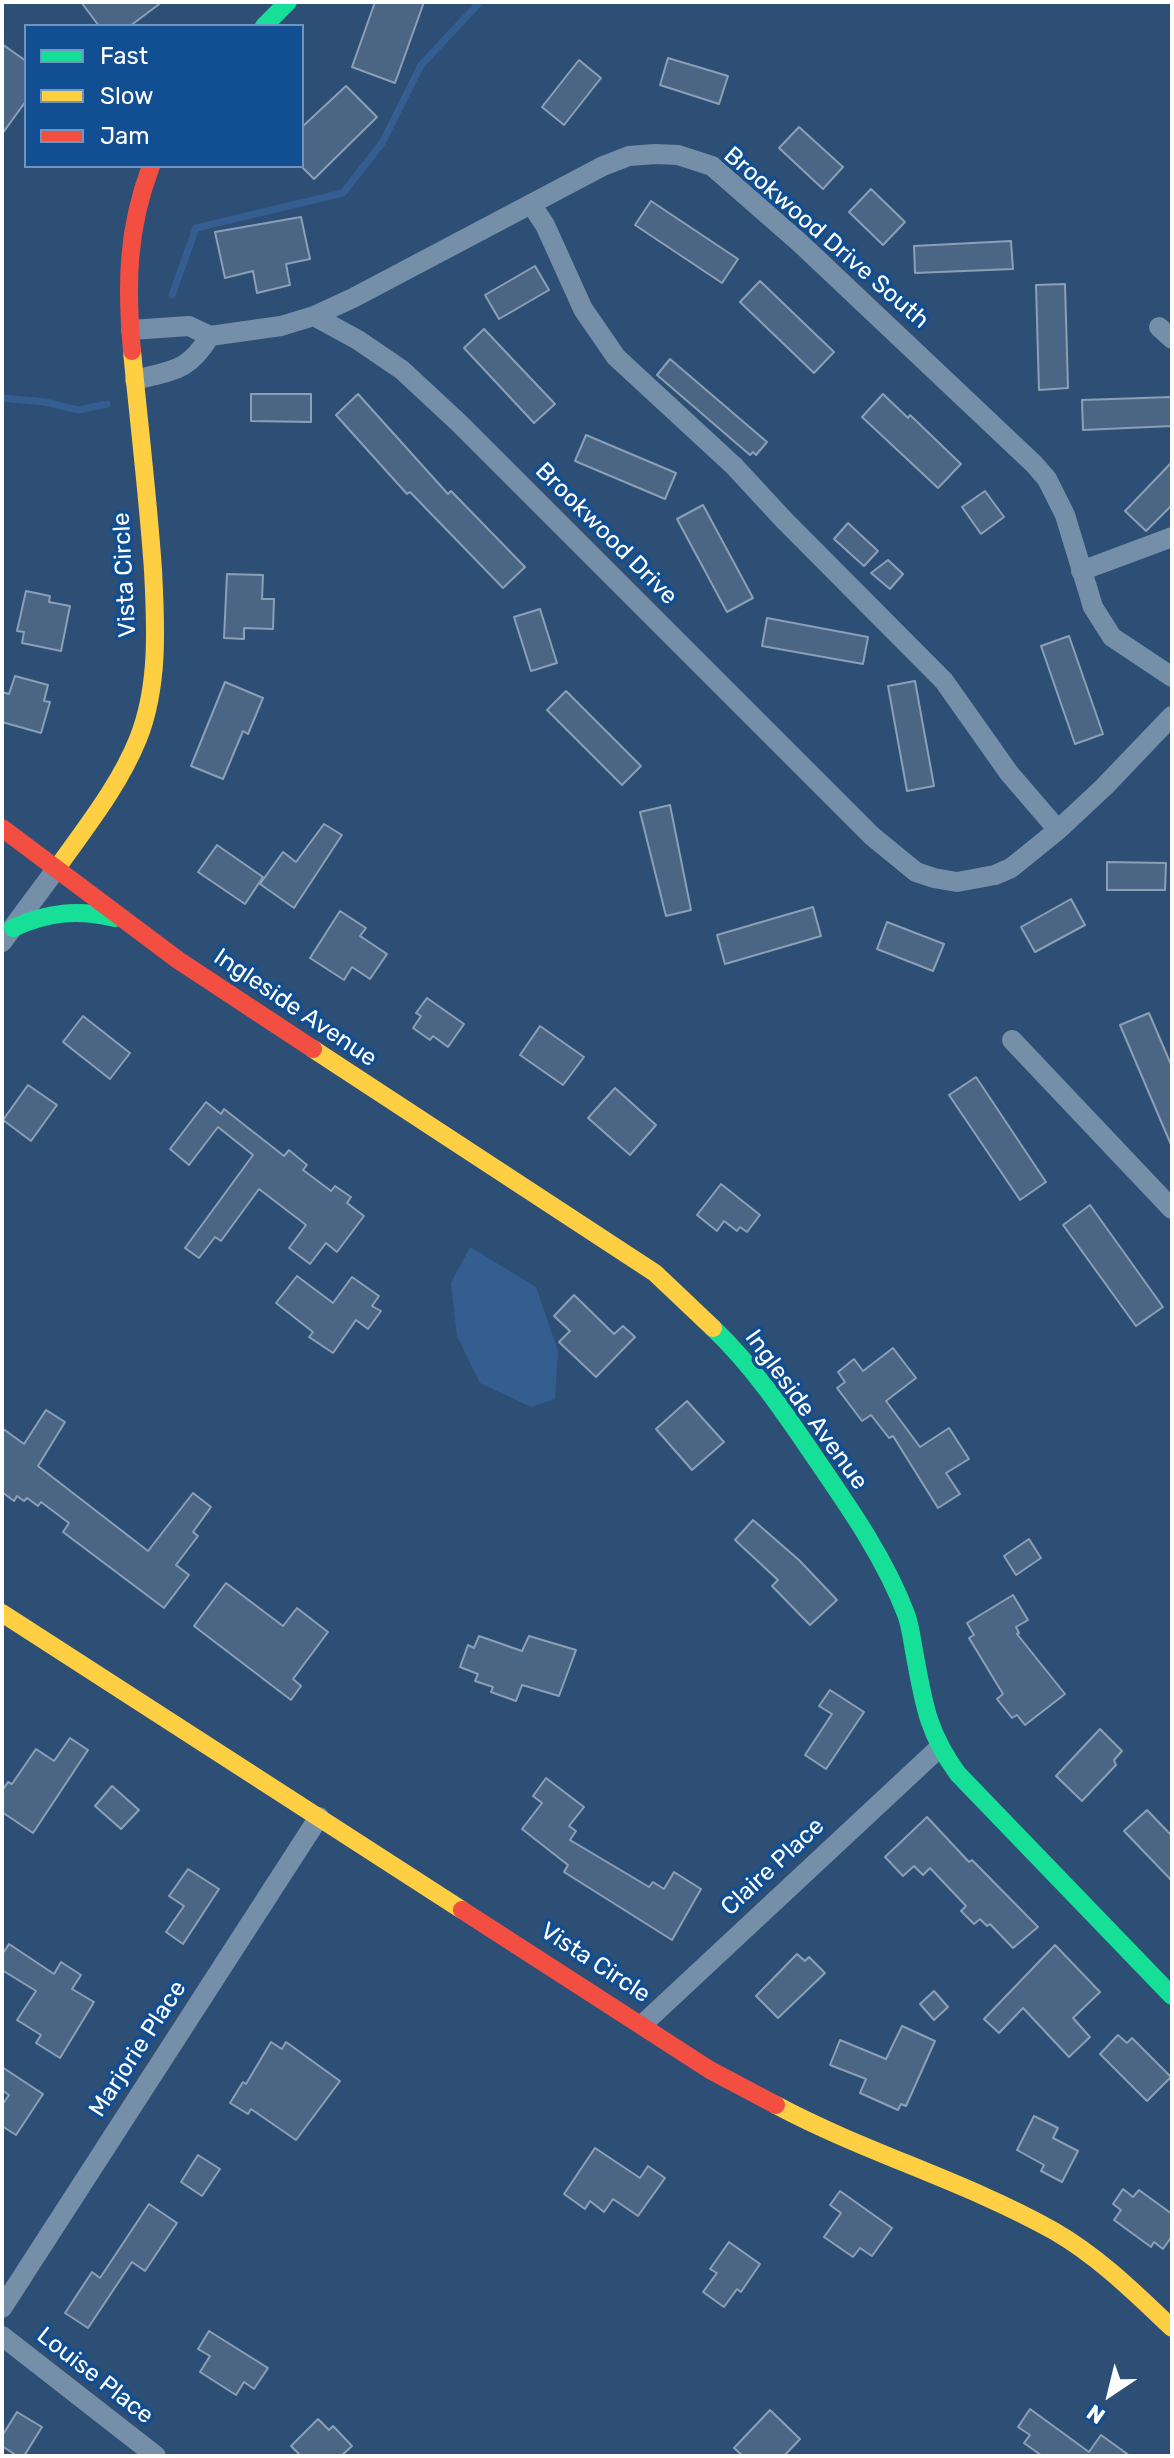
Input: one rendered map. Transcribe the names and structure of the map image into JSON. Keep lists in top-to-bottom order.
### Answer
{
  "streets": {
    "street": [
      "Brookwood Drive South",
      "Brookwood Drive",
      "Vista Circle",
      "Ingleside Avenue",
      "Claire Place",
      "Marjorie Place",
      "Louise Place"
    ]
  },
  "crossings": [
    ["Brookwood Drive South", "Brookwood Drive"],
    ["Vista Circle", "Ingleside Avenue"],
    ["Vista Circle", "Claire Place"],
    ["Vista Circle", "Marjorie Place"],
    ["Ingleside Avenue", "Claire Place"]
  ],
  "legend": ["Fast", "Slow", "Jam"],
  "north": "bottom left"
}
